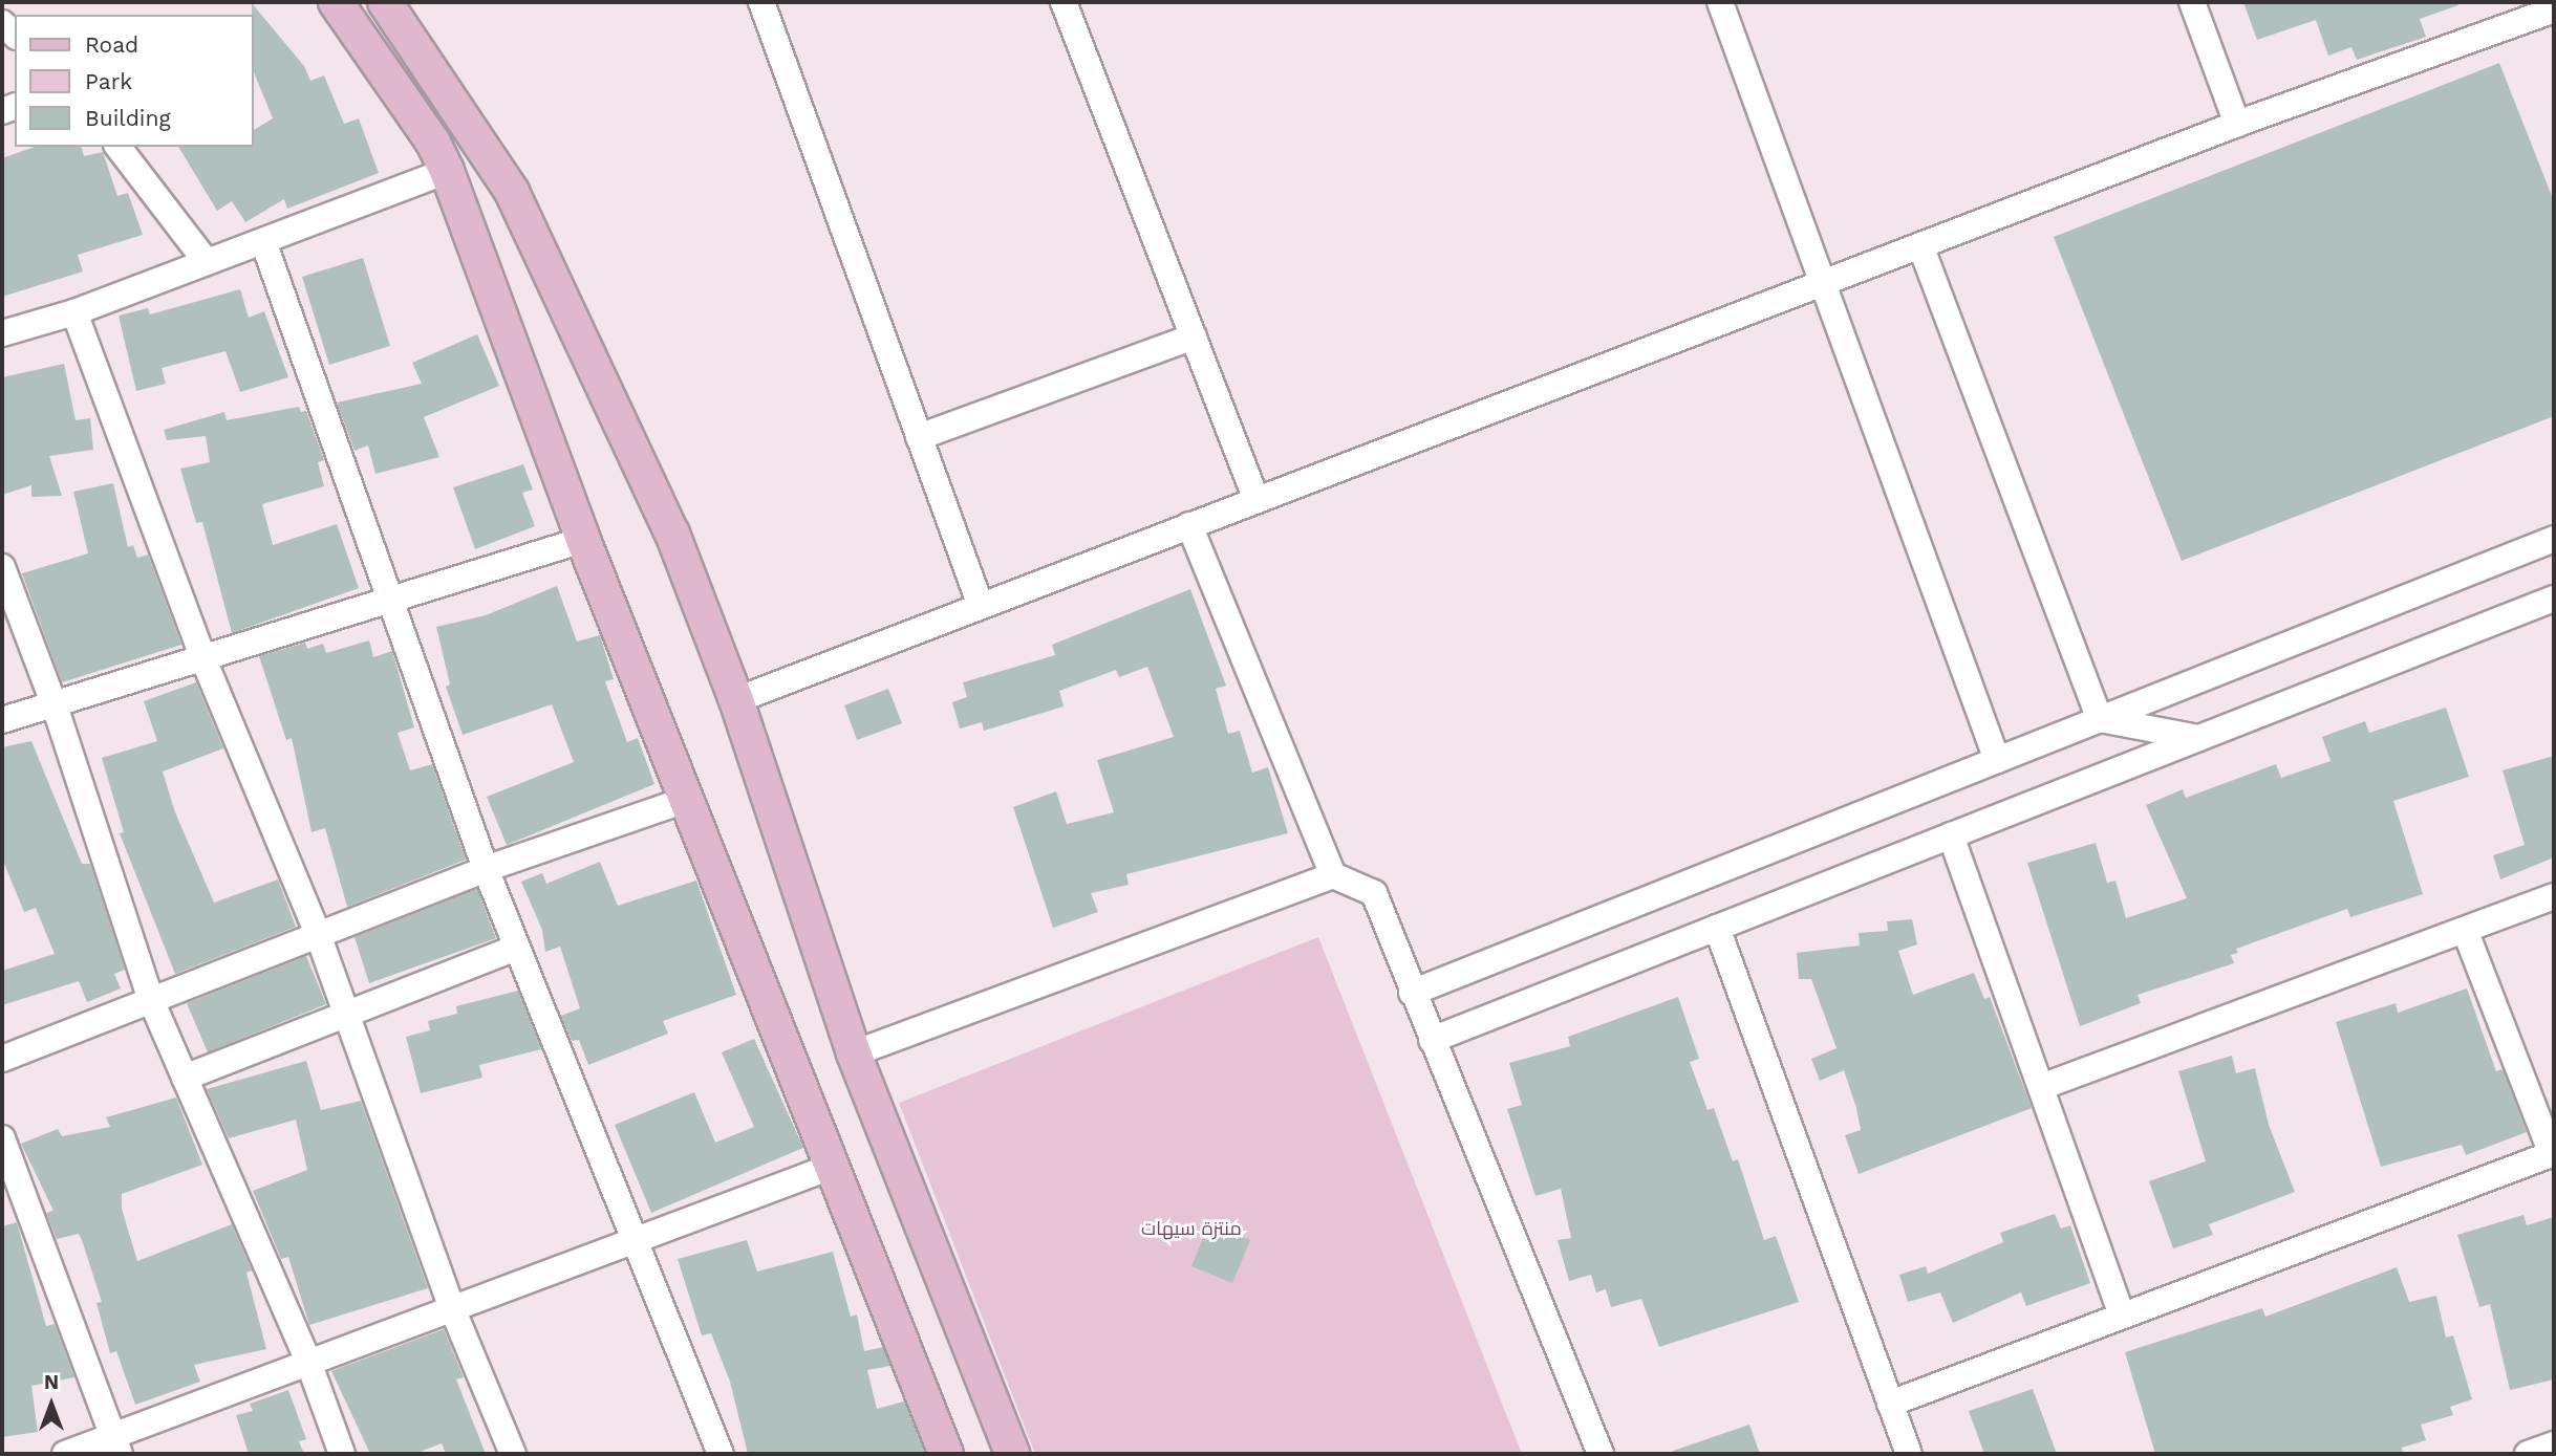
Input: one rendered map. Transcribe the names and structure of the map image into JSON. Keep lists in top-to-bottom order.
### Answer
{
  "parks": ["منتزة سيهات"],
  "legend": ["Road", "Park", "Building"],
  "north": "top"
}
